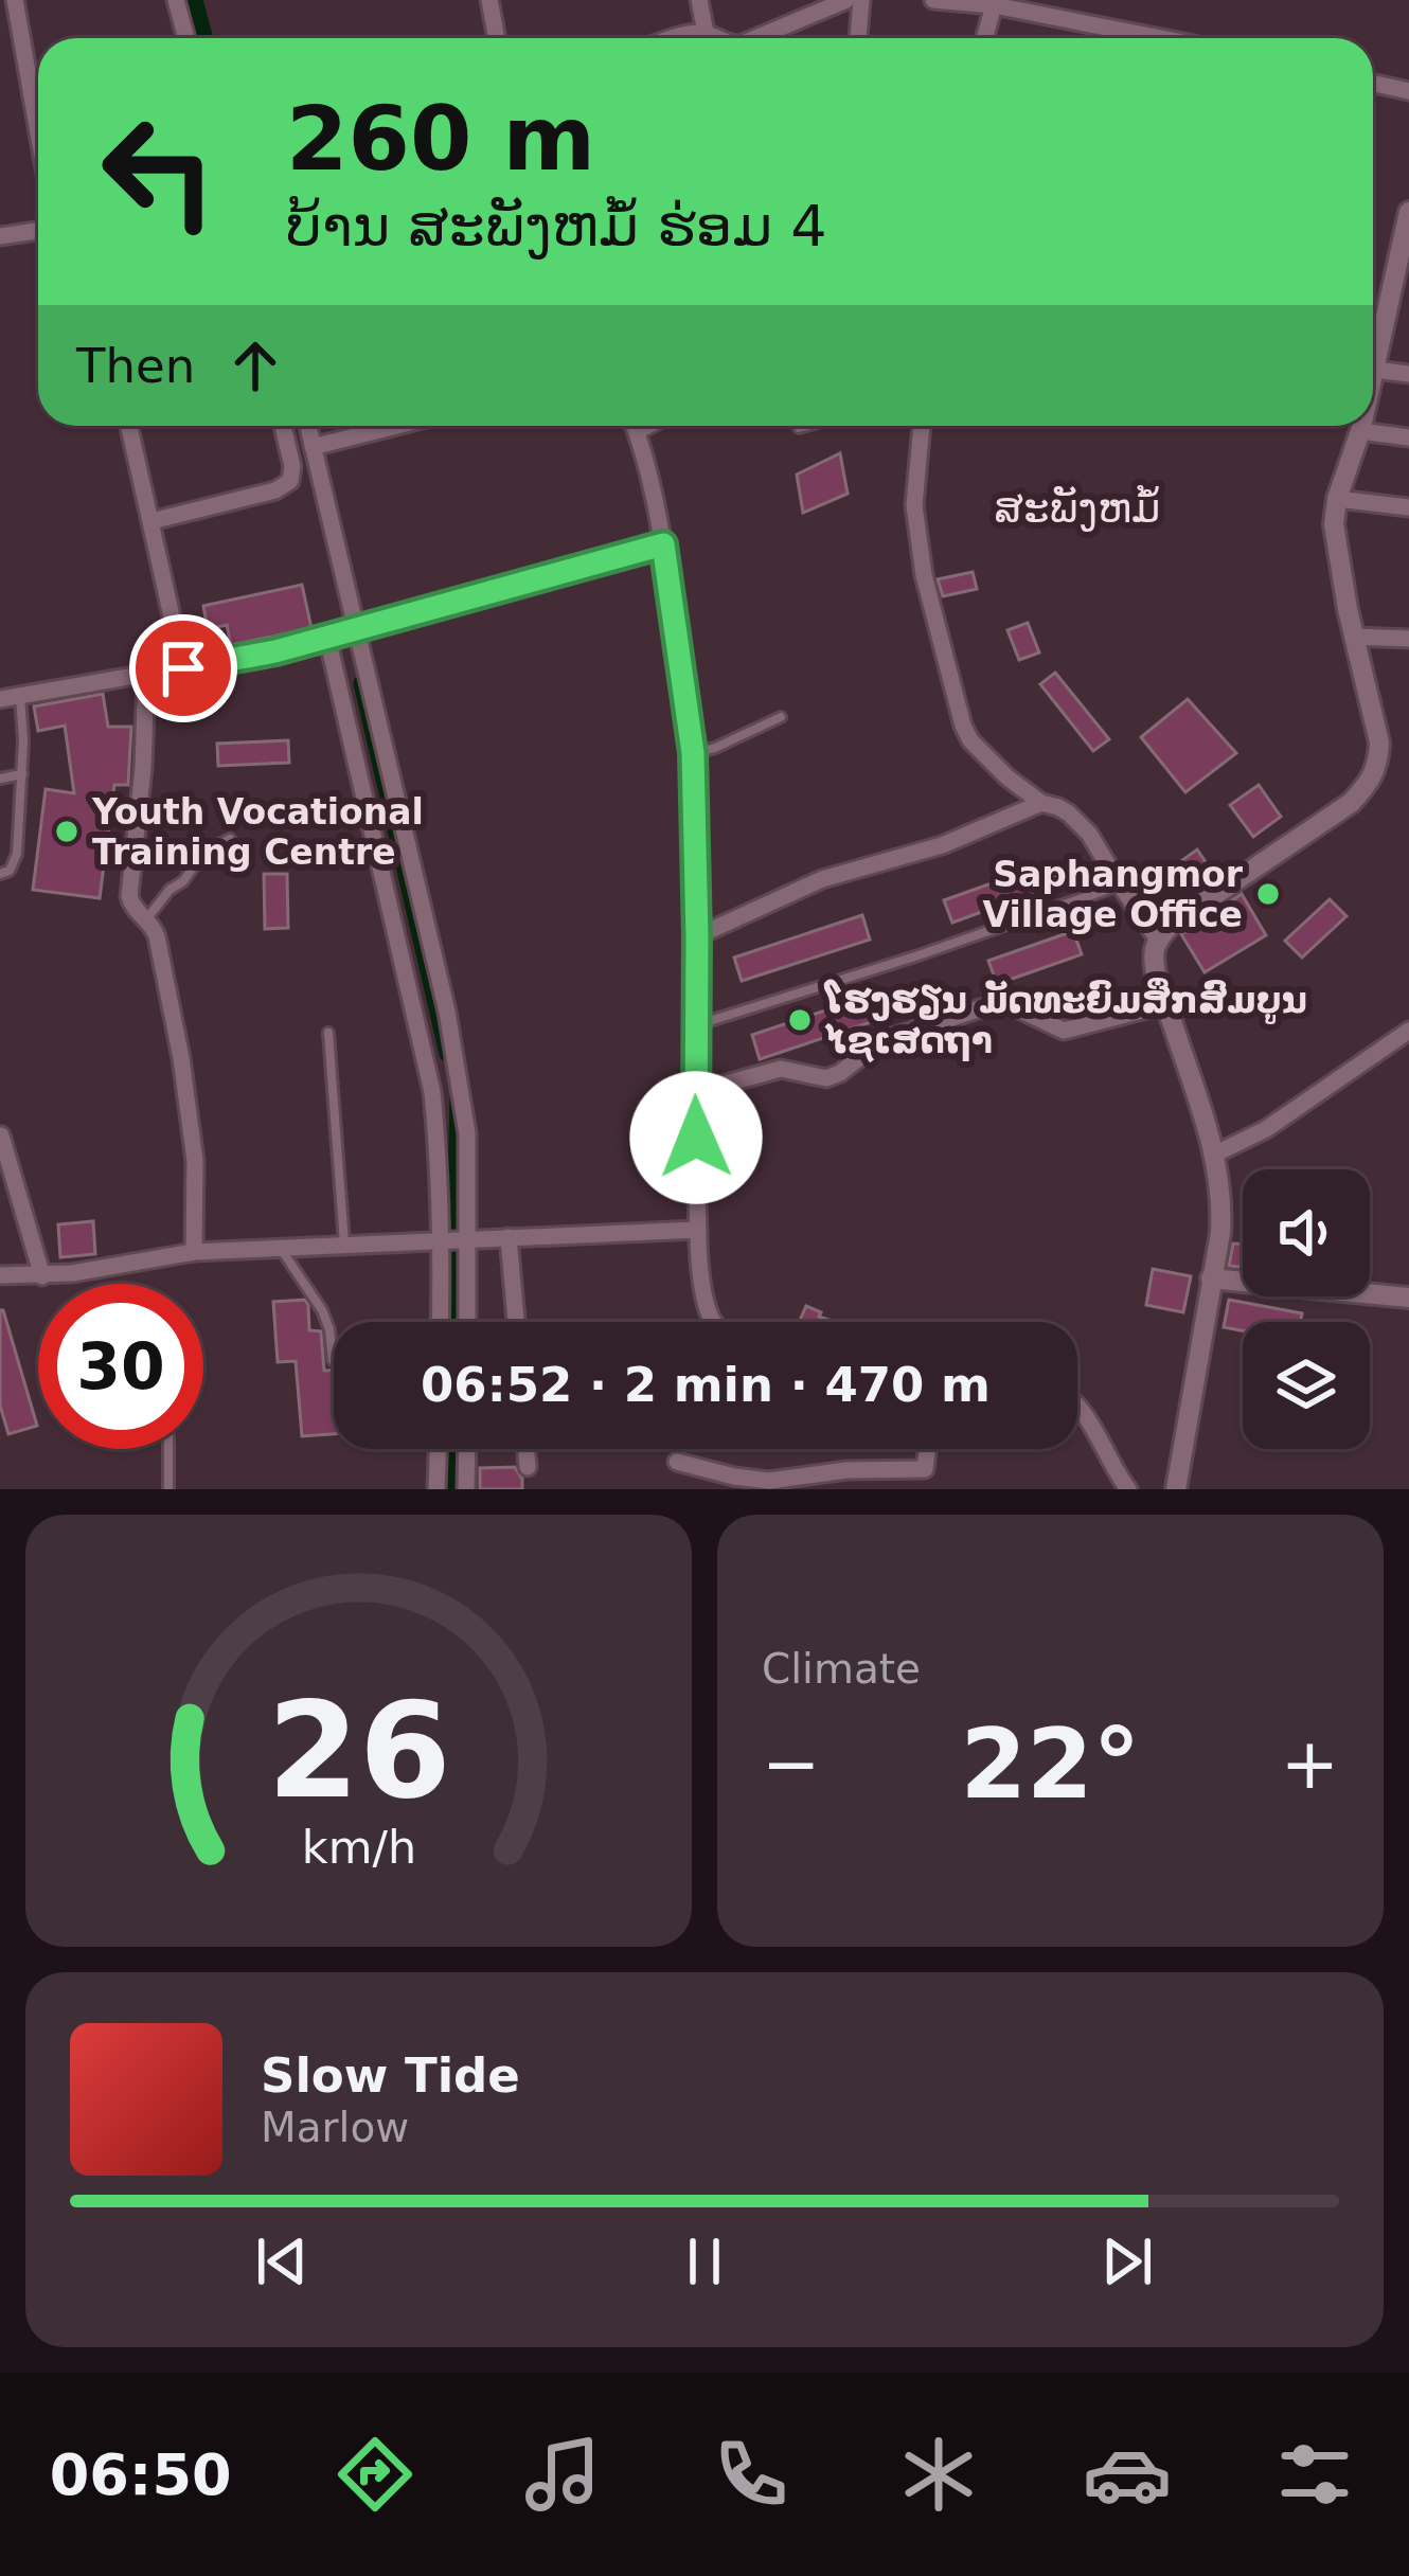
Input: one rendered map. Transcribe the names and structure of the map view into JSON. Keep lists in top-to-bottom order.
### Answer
{
  "districts": ["ສະພັງຫມໍ້"],
  "places": ["Youth Vocational Training Centre", "Saphangmor Village Office", "ໂຮງຮຽນ ມັດທະຍົມສຶກສົມບູນ ໄຊເສດຖາ"],
  "page": {
    "turn": ["260 m", "ບ້ານ ສະພັງຫມໍ້ ຮ່ອມ 4"],
    "then": "Then",
    "limit": "30",
    "trip": "06:52 · 2 min · 470 m",
    "tile": "Climate",
    "heat": ["−", "22°", "+"],
    "song": ["Slow Tide", "Marlow"],
    "tabs": "06:50",
    "gauge": ["26", "km/h"]
  }
}
